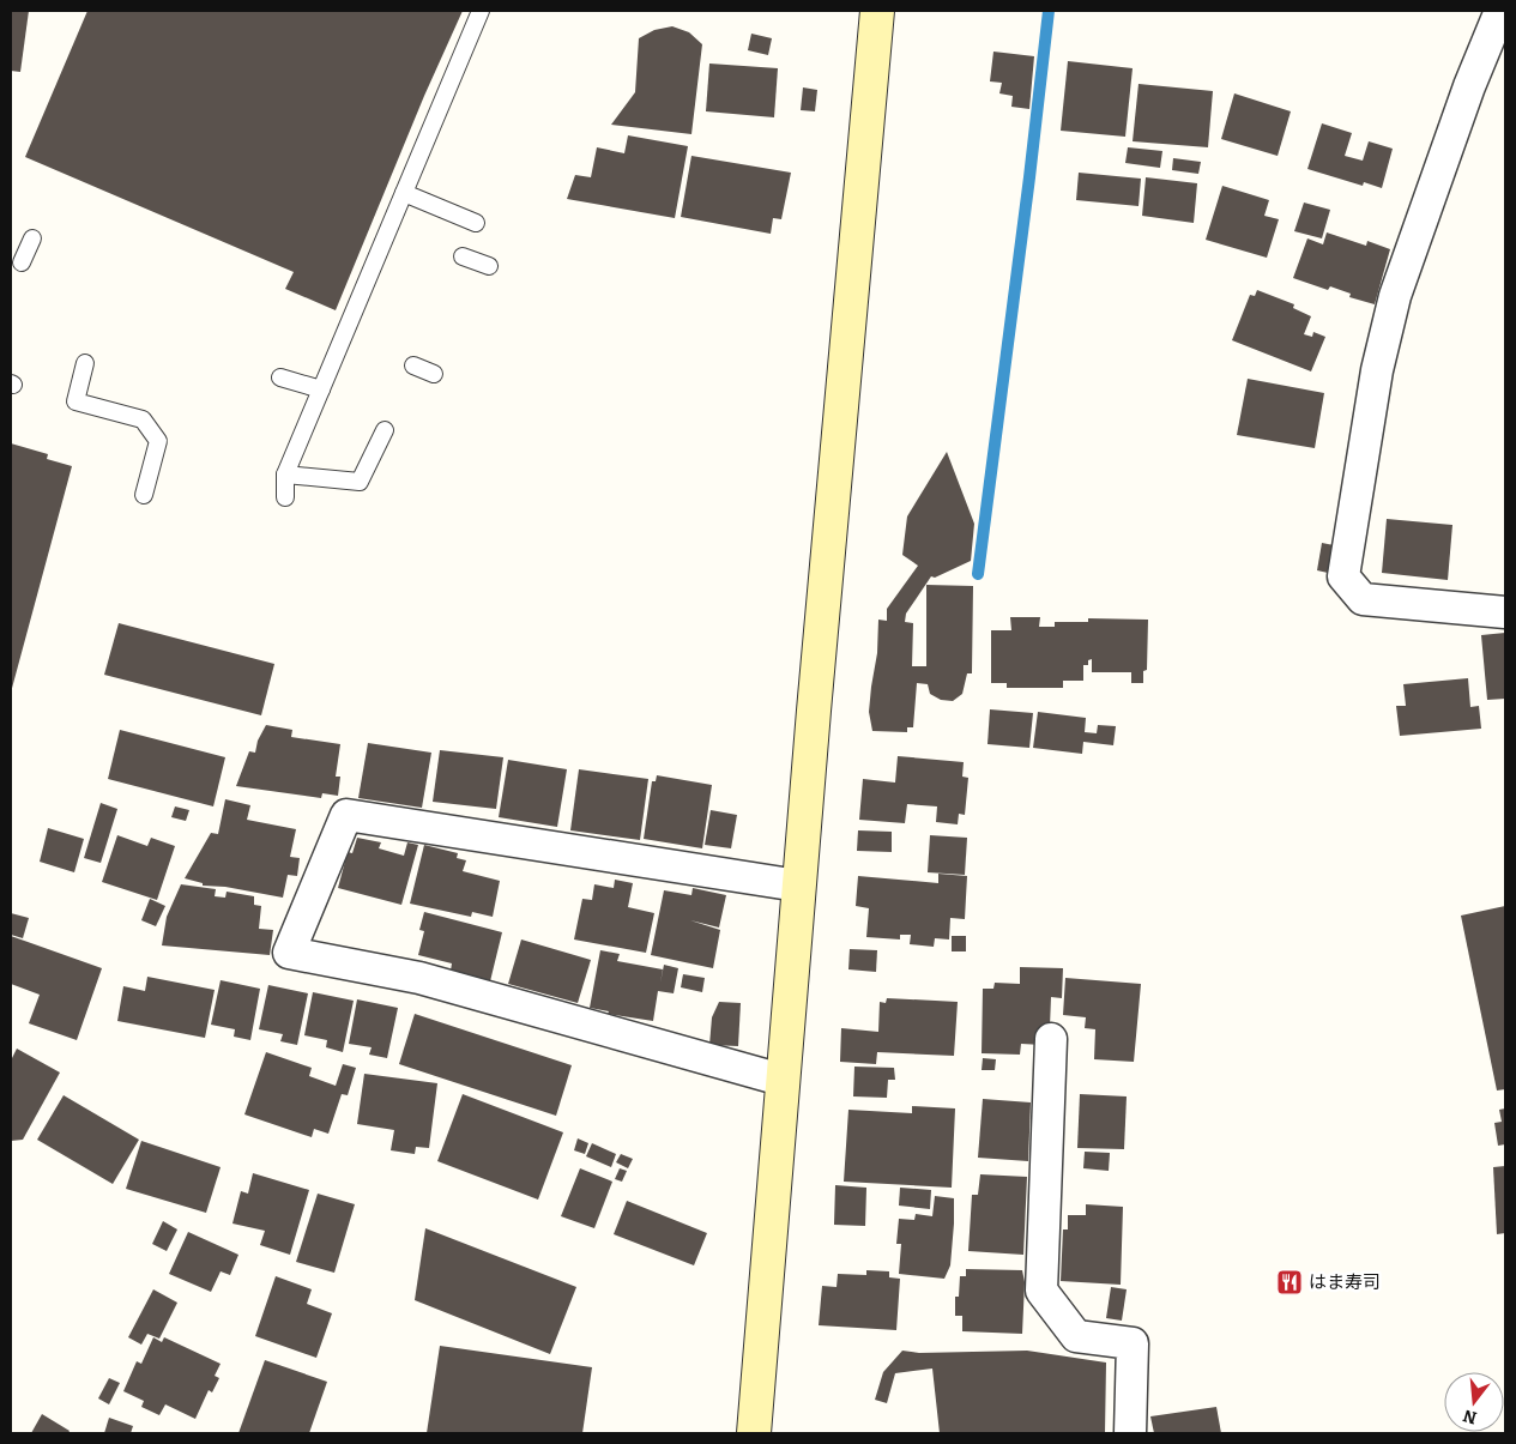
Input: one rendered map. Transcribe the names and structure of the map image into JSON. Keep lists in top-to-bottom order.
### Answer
{
  "places": {
    "restaurant": ["はま寿司"]
  },
  "north": "bottom"
}
